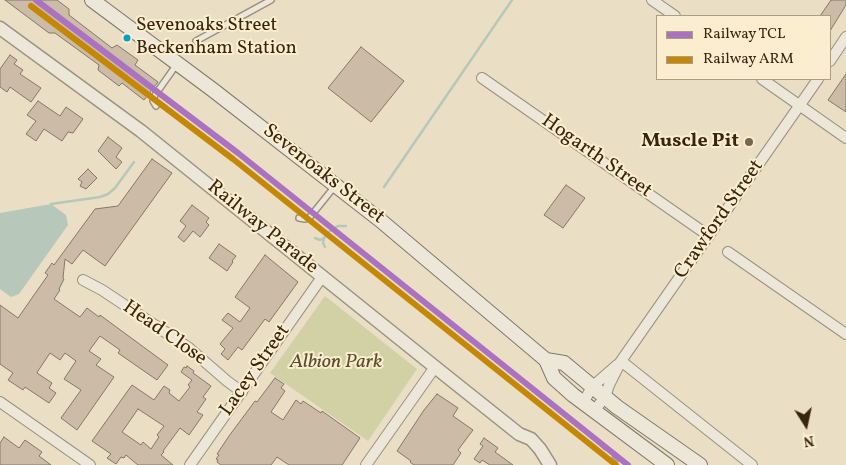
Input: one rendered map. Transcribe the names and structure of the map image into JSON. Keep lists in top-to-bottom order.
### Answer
{
  "streets": {
    "main road": ["Sevenoaks Street"],
    "street": [
      "Hogarth Street",
      "Crawford Street",
      "Railway Parade",
      "Head Close",
      "Lacey Street"
    ]
  },
  "crossings": [
    ["Hogarth Street", "Crawford Street"],
    ["Sevenoaks Street", "Crawford Street"],
    ["Railway Parade", "Lacey Street"],
    ["Head Close", "Lacey Street"]
  ],
  "parks": ["Albion Park"],
  "places": ["Sevenoaks Street Beckenham Station", "Muscle Pit"],
  "lines": ["rail line TCL", "rail line ARM"],
  "legend": ["Railway TCL", "Railway ARM"],
  "north": "bottom"
}
